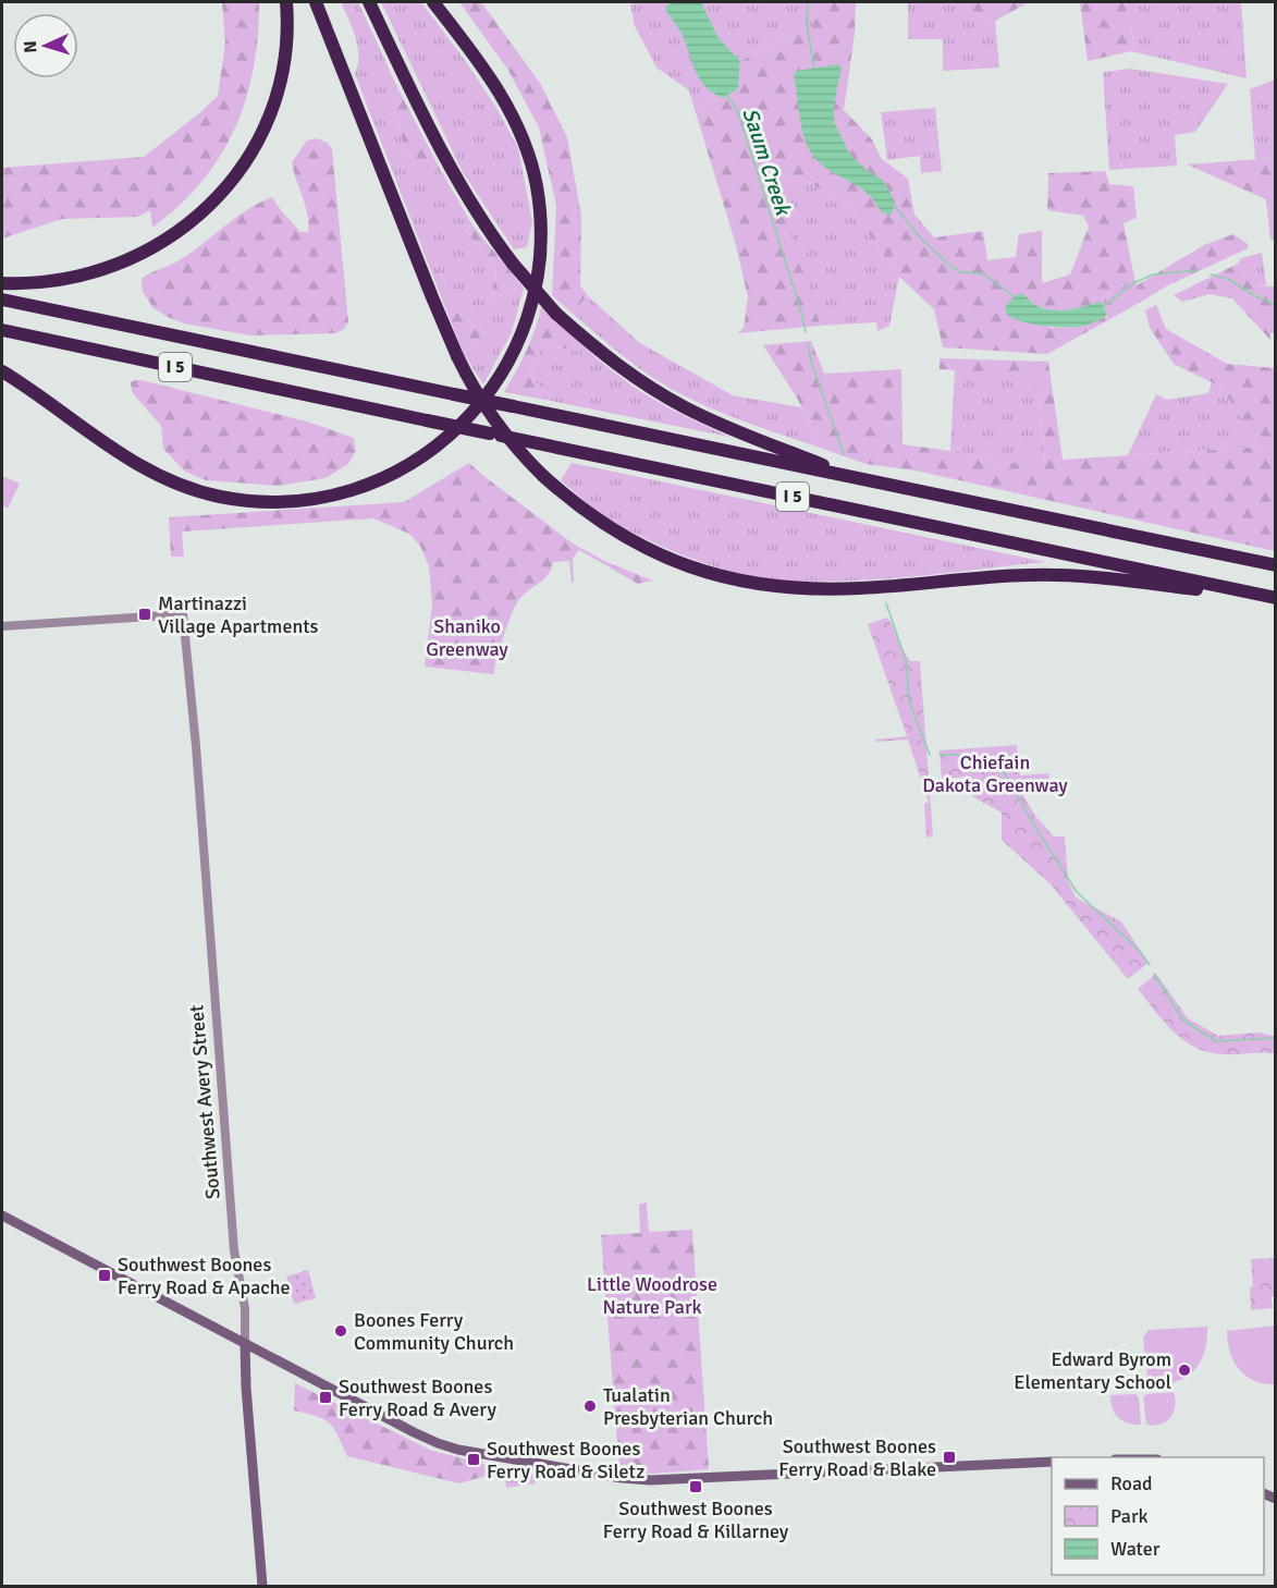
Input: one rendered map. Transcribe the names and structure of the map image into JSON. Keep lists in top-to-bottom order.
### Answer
{
  "streets": {
    "highway": ["I 5"],
    "main road": ["Southwest Avery Street"]
  },
  "water": ["Saum Creek"],
  "parks": ["Shaniko Greenway", "Chiefain Dakota Greenway", "Little Woodrose Nature Park"],
  "places": {
    "transit": [
      "Martinazzi Village Apartments",
      "Southwest Boones Ferry Road & Apache",
      "Southwest Boones Ferry Road & Avery",
      "Southwest Boones Ferry Road & Blake",
      "Southwest Boones Ferry Road & Siletz",
      "Southwest Boones Ferry Road & Killarney"
    ],
    "other": ["Boones Ferry Community Church", "Edward Byrom Elementary School", "Tualatin Presbyterian Church"]
  },
  "legend": ["Road", "Park", "Water"],
  "north": "left"
}
